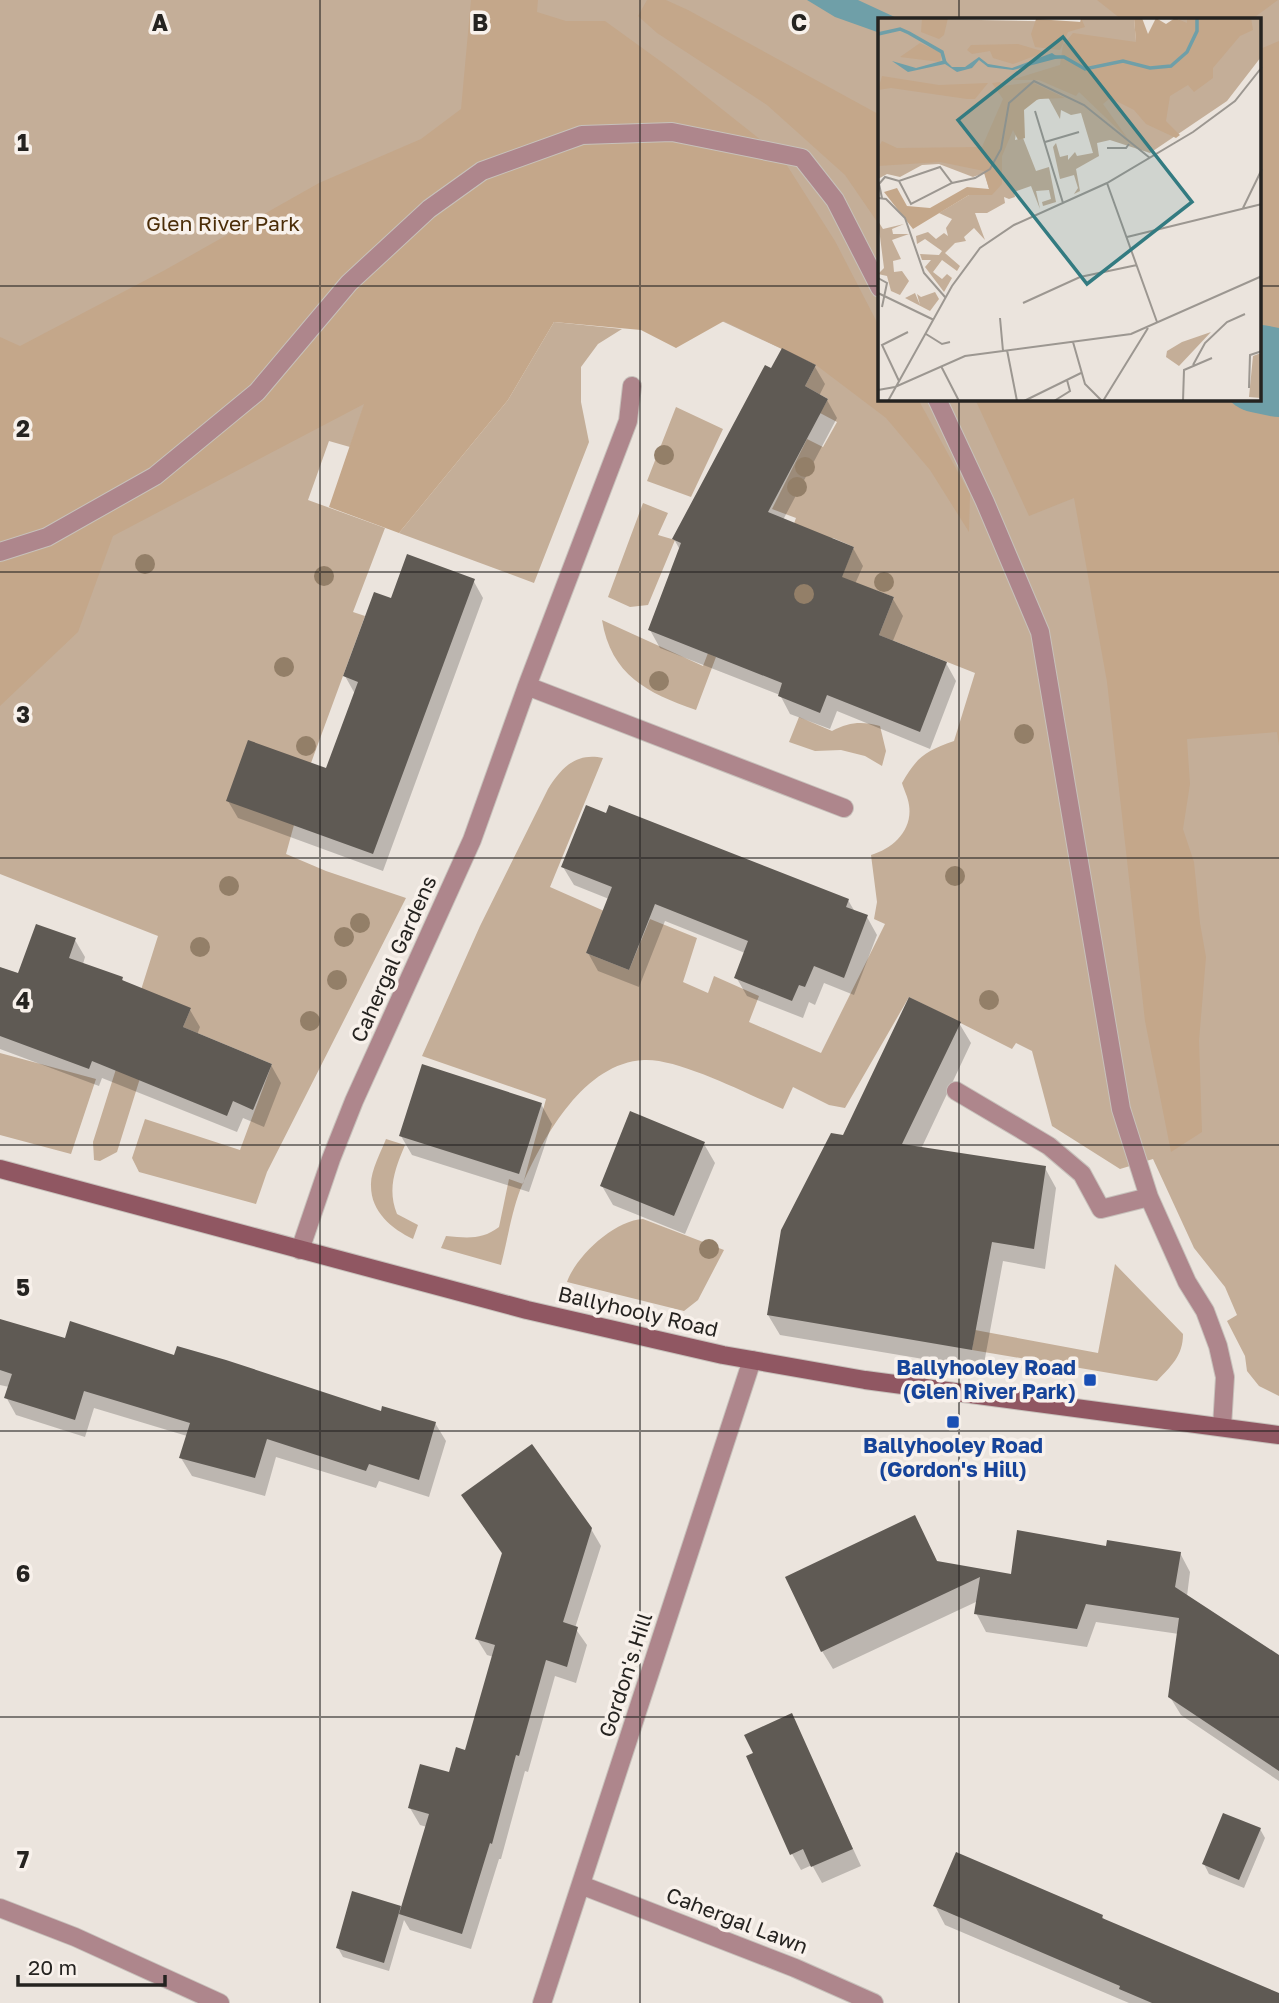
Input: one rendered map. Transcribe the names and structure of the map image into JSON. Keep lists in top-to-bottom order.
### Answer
{
  "streets": {
    "main road": ["Ballyhooly Road"],
    "street": ["Cahergal Gardens", "Gordon's Hill", "Cahergal Lawn"]
  },
  "crossings": [
    ["Cahergal Gardens", "Ballyhooly Road"],
    ["Ballyhooly Road", "Gordon's Hill"],
    ["Gordon's Hill", "Cahergal Lawn"]
  ],
  "parks": ["Glen River Park"],
  "places": {
    "transit": ["Ballyhooley Road (Glen River Park)", "Ballyhooley Road (Gordon's Hill)"]
  },
  "scale_bar": "20 m",
  "grid": {
    "columns": ["A", "B", "C"],
    "rows": [
      "1",
      "2",
      "3",
      "4",
      "5",
      "6",
      "7"
    ]
  }
}
